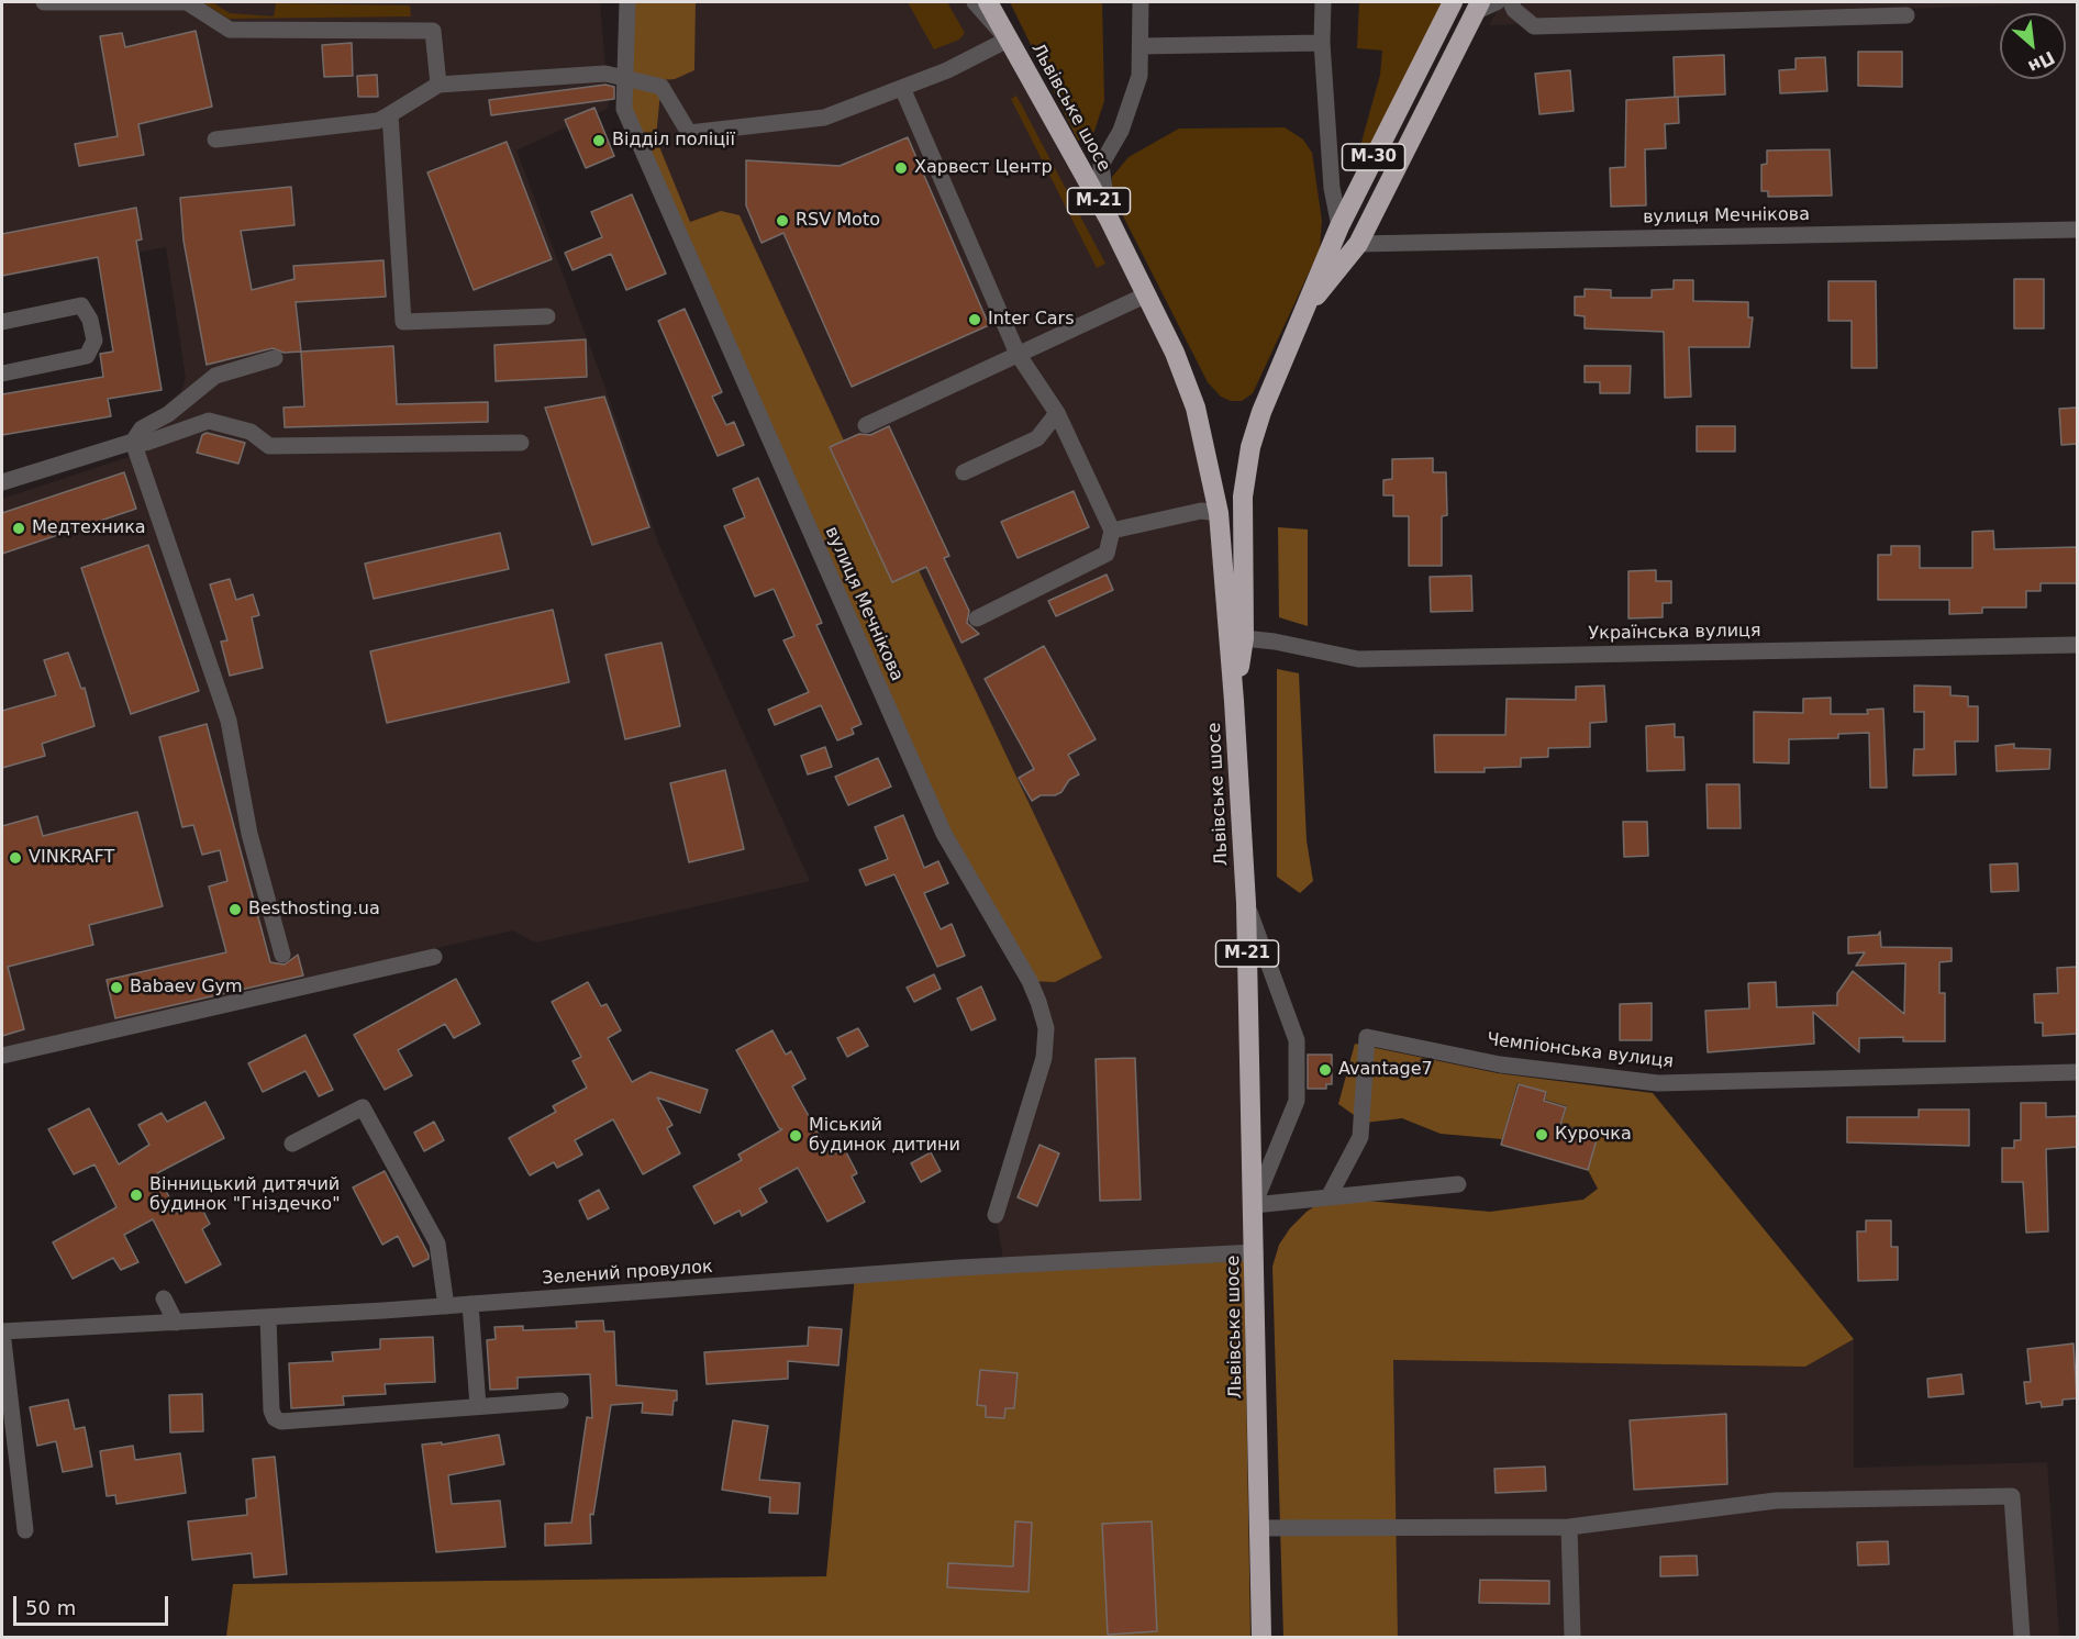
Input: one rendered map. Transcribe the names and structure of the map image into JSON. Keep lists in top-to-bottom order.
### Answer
{
  "streets": {
    "highway": ["Львівське шосе", "М-30", "М-21"],
    "street": [
      "вулиця Мечнікова",
      "Українська вулиця",
      "Чемпіонська вулиця",
      "Зелений провулок"
    ]
  },
  "crossings": [
    ["Львівське шосе", "М-21"],
    ["Львівське шосе", "Зелений провулок"],
    ["М-30", "М-21"],
    ["М-21", "вулиця Мечнікова"],
    ["М-21", "Українська вулиця"]
  ],
  "places": [
    "Відділ поліції",
    "Харвест Центр",
    "RSV Moto",
    "Inter Cars",
    "Медтехника",
    "VINKRAFT",
    "Besthosting.ua",
    "Babaev Gym",
    "Avantage7",
    "Курочка",
    "Міський будинок дитини",
    "Вінницький дитячий будинок \"Гніздечко\""
  ],
  "scale_bar": "50 m",
  "north": "bottom right"
}
